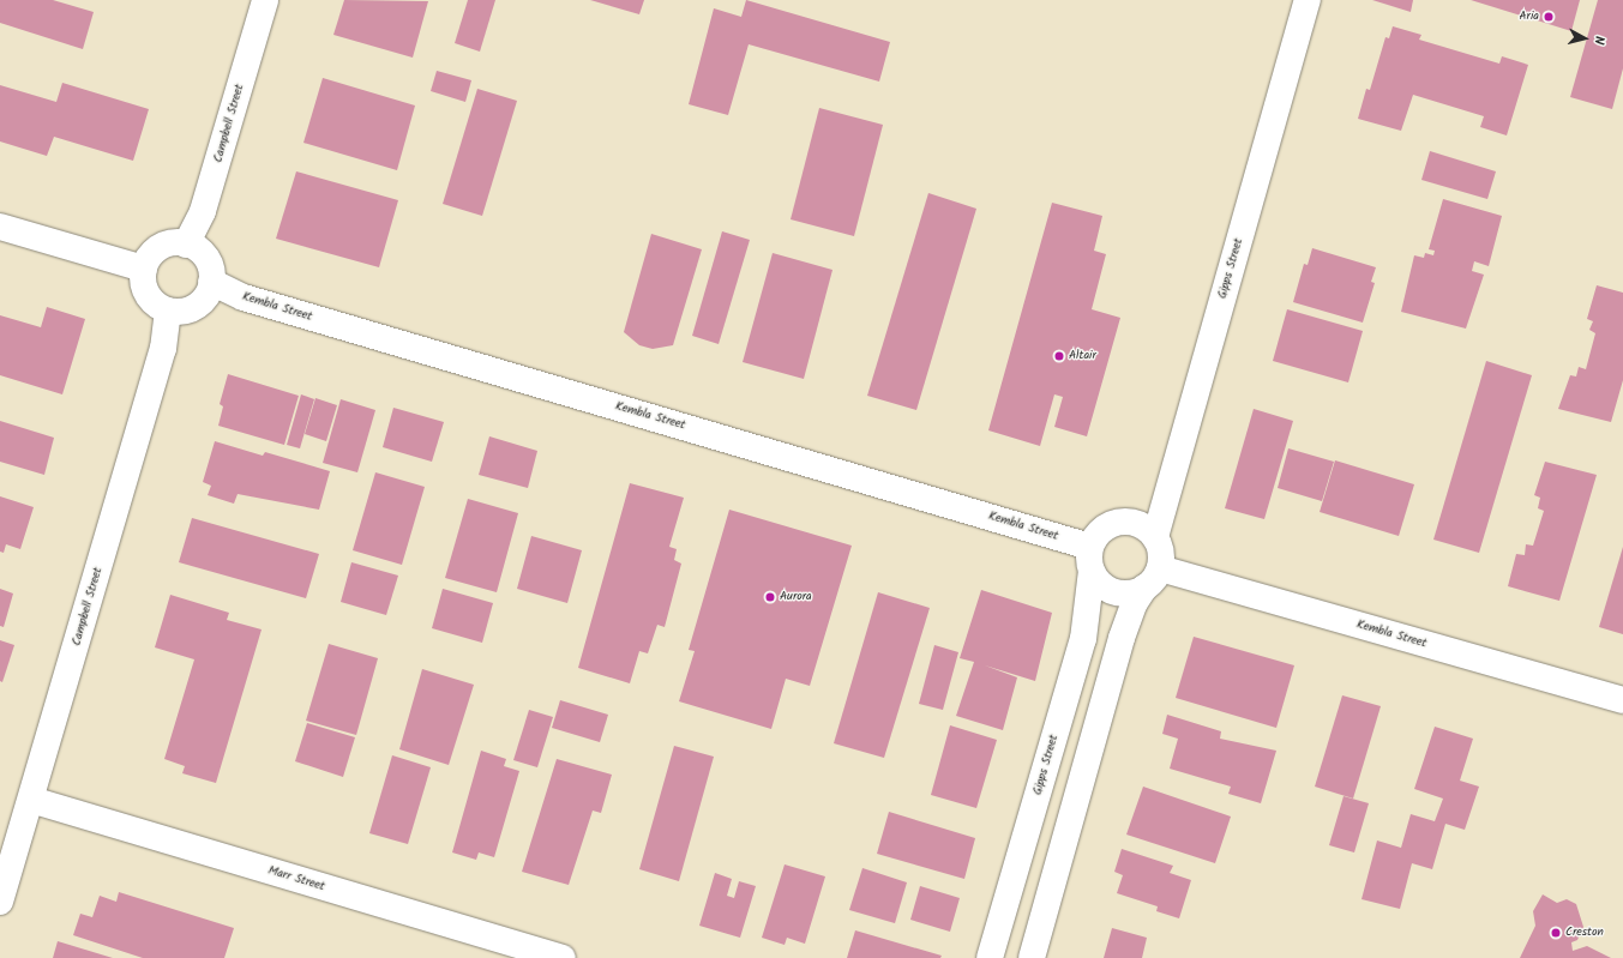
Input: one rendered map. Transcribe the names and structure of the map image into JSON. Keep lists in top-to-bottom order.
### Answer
{
  "streets": {
    "street": [
      "Campbell Street",
      "Gipps Street",
      "Kembla Street",
      "Marr Street"
    ]
  },
  "crossings": [
    ["Campbell Street", "Kembla Street"],
    ["Campbell Street", "Marr Street"],
    ["Gipps Street", "Kembla Street"]
  ],
  "places": [
    "Aria",
    "Altair",
    "Aurora",
    "Creston"
  ],
  "north": "right"
}
